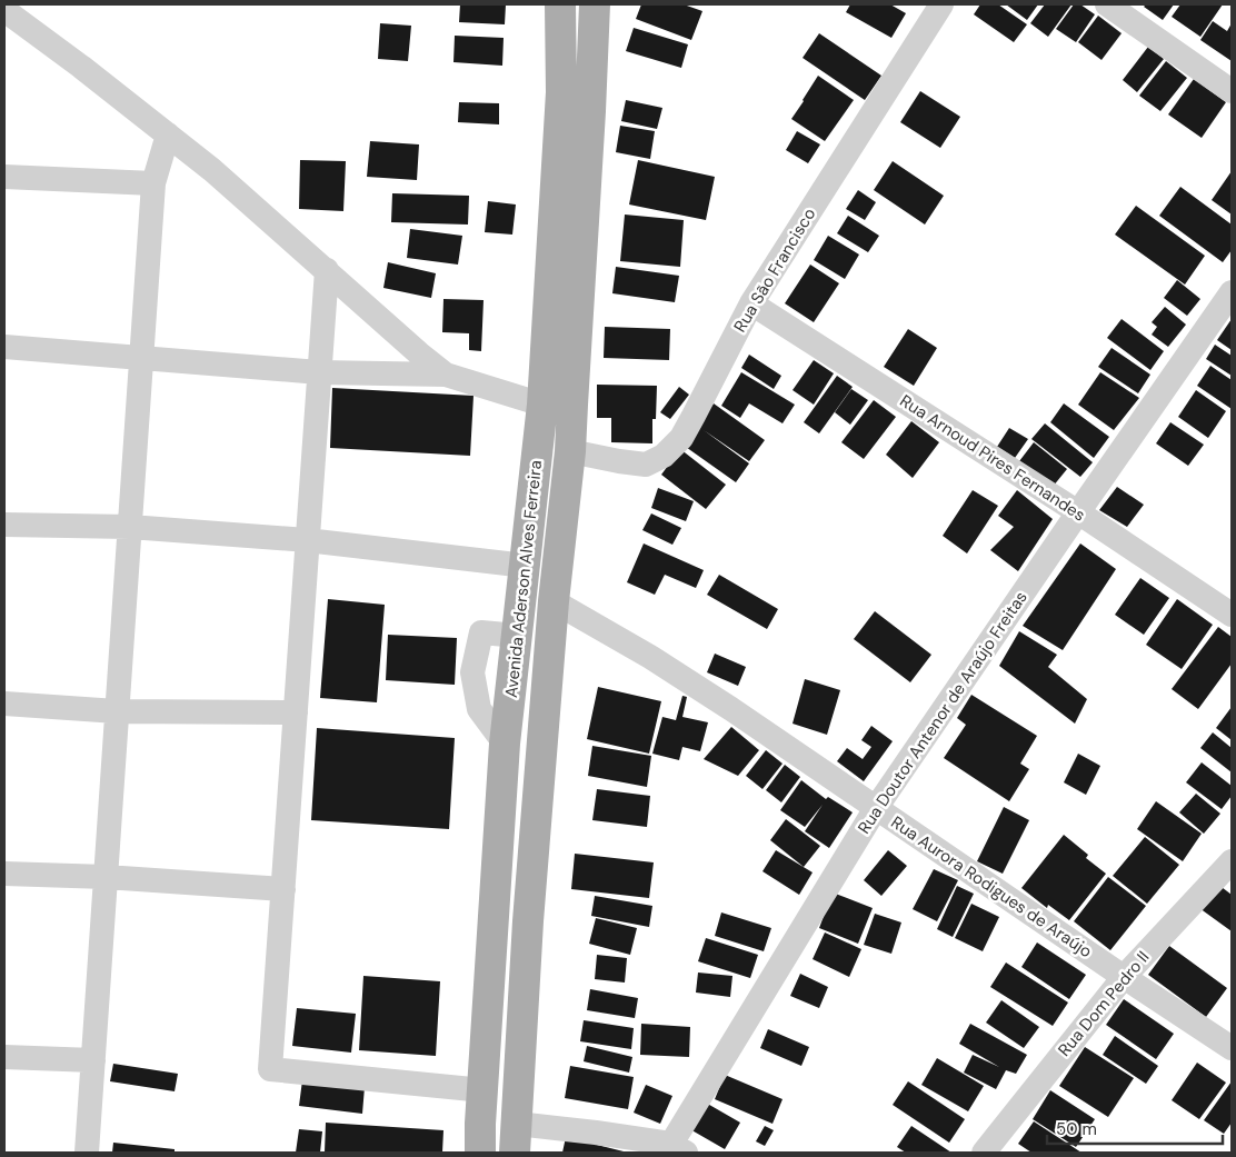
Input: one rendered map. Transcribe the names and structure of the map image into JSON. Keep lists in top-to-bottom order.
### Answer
{
  "streets": {
    "main road": ["Avenida Aderson Alves Ferreira"],
    "street": [
      "Rua São Francisco",
      "Rua Arnoud Pires Fernandes",
      "Rua Doutor Antenor de Araújo Freitas",
      "Rua Aurora Rodigues de Araújo",
      "Rua Dom Pedro II"
    ]
  },
  "crossings": [
    ["Rua São Francisco", "Rua Arnoud Pires Fernandes"],
    ["Rua São Francisco", "Avenida Aderson Alves Ferreira"],
    ["Rua Arnoud Pires Fernandes", "Rua Doutor Antenor de Araújo Freitas"],
    ["Avenida Aderson Alves Ferreira", "Rua Aurora Rodigues de Araújo"],
    ["Rua Doutor Antenor de Araújo Freitas", "Rua Aurora Rodigues de Araújo"],
    ["Rua Aurora Rodigues de Araújo", "Rua Dom Pedro II"]
  ],
  "scale_bar": "50 m"
}
